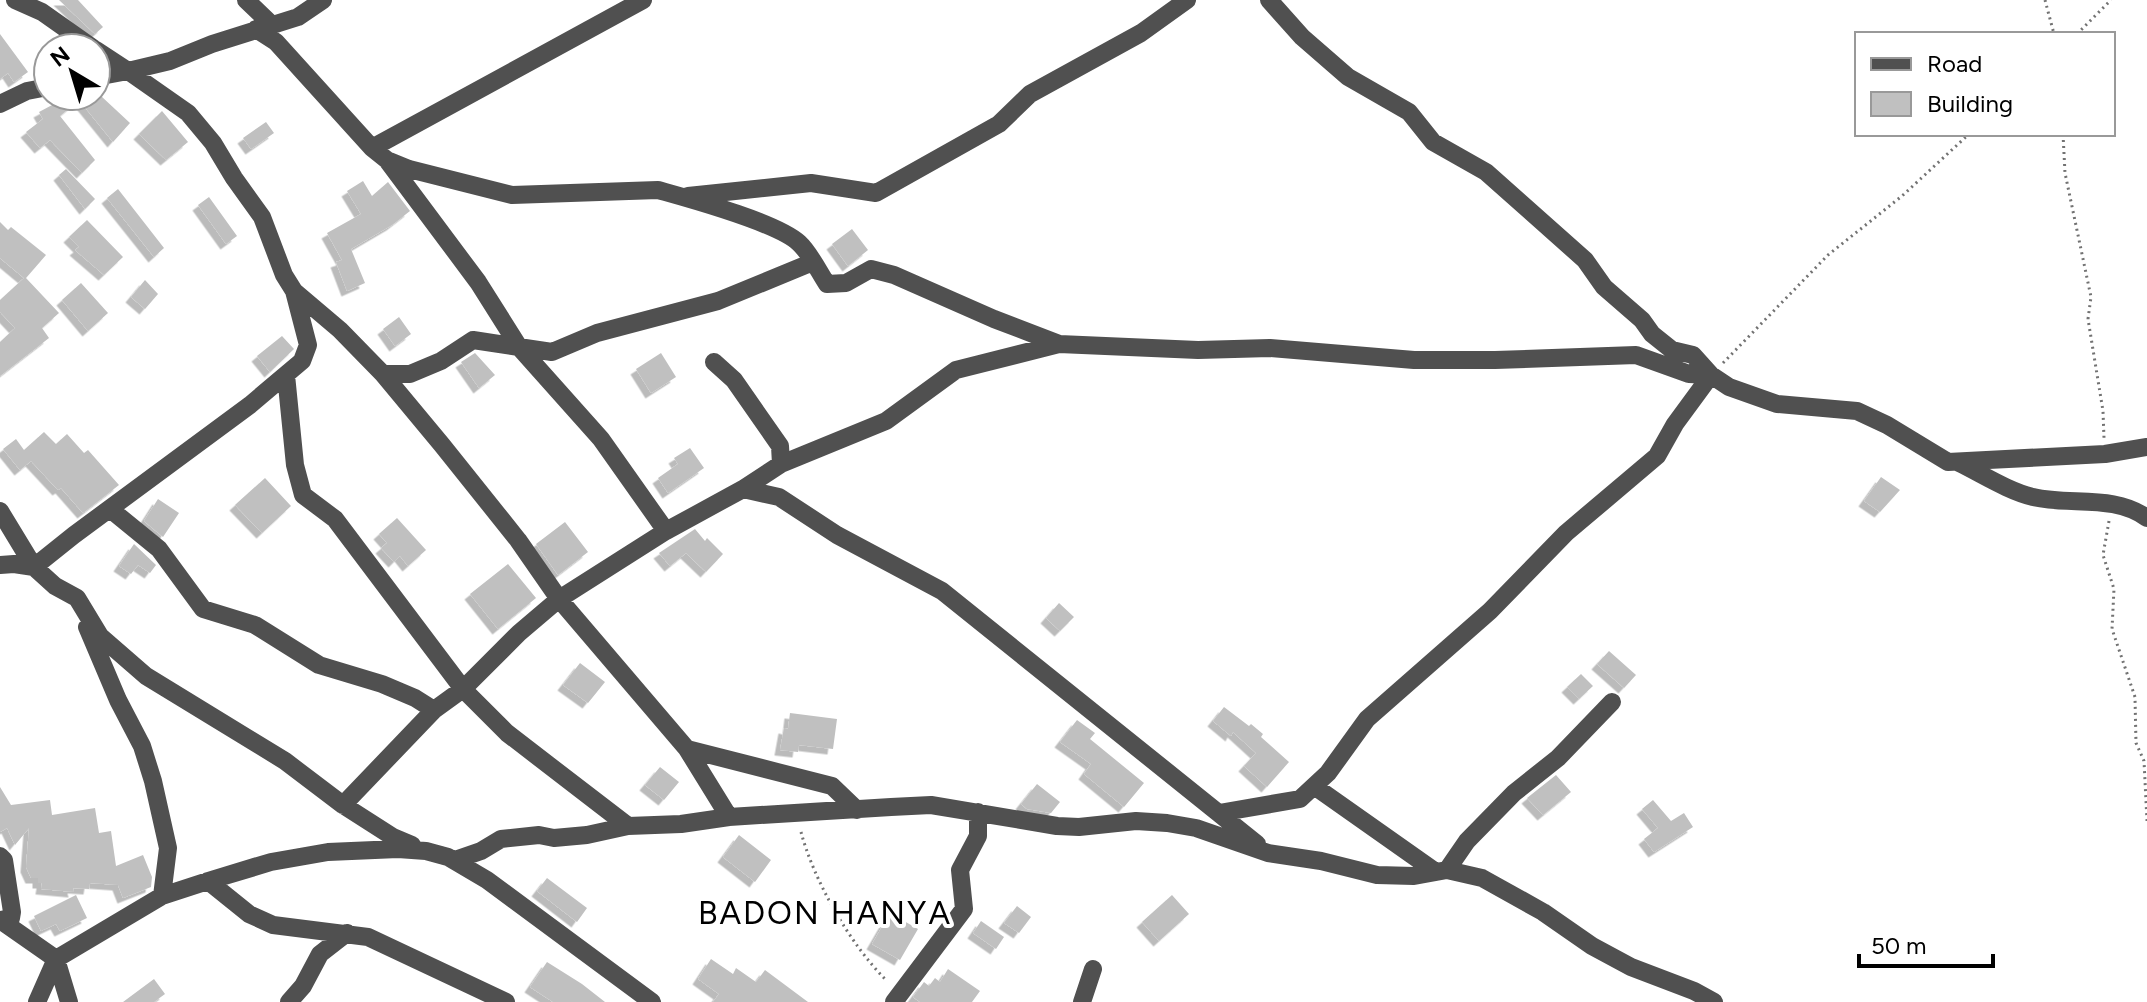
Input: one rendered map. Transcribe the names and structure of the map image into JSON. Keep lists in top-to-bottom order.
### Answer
{
  "districts": ["BADON HANYA"],
  "legend": ["Road", "Building"],
  "scale_bar": "50 m",
  "north": "top left"
}
